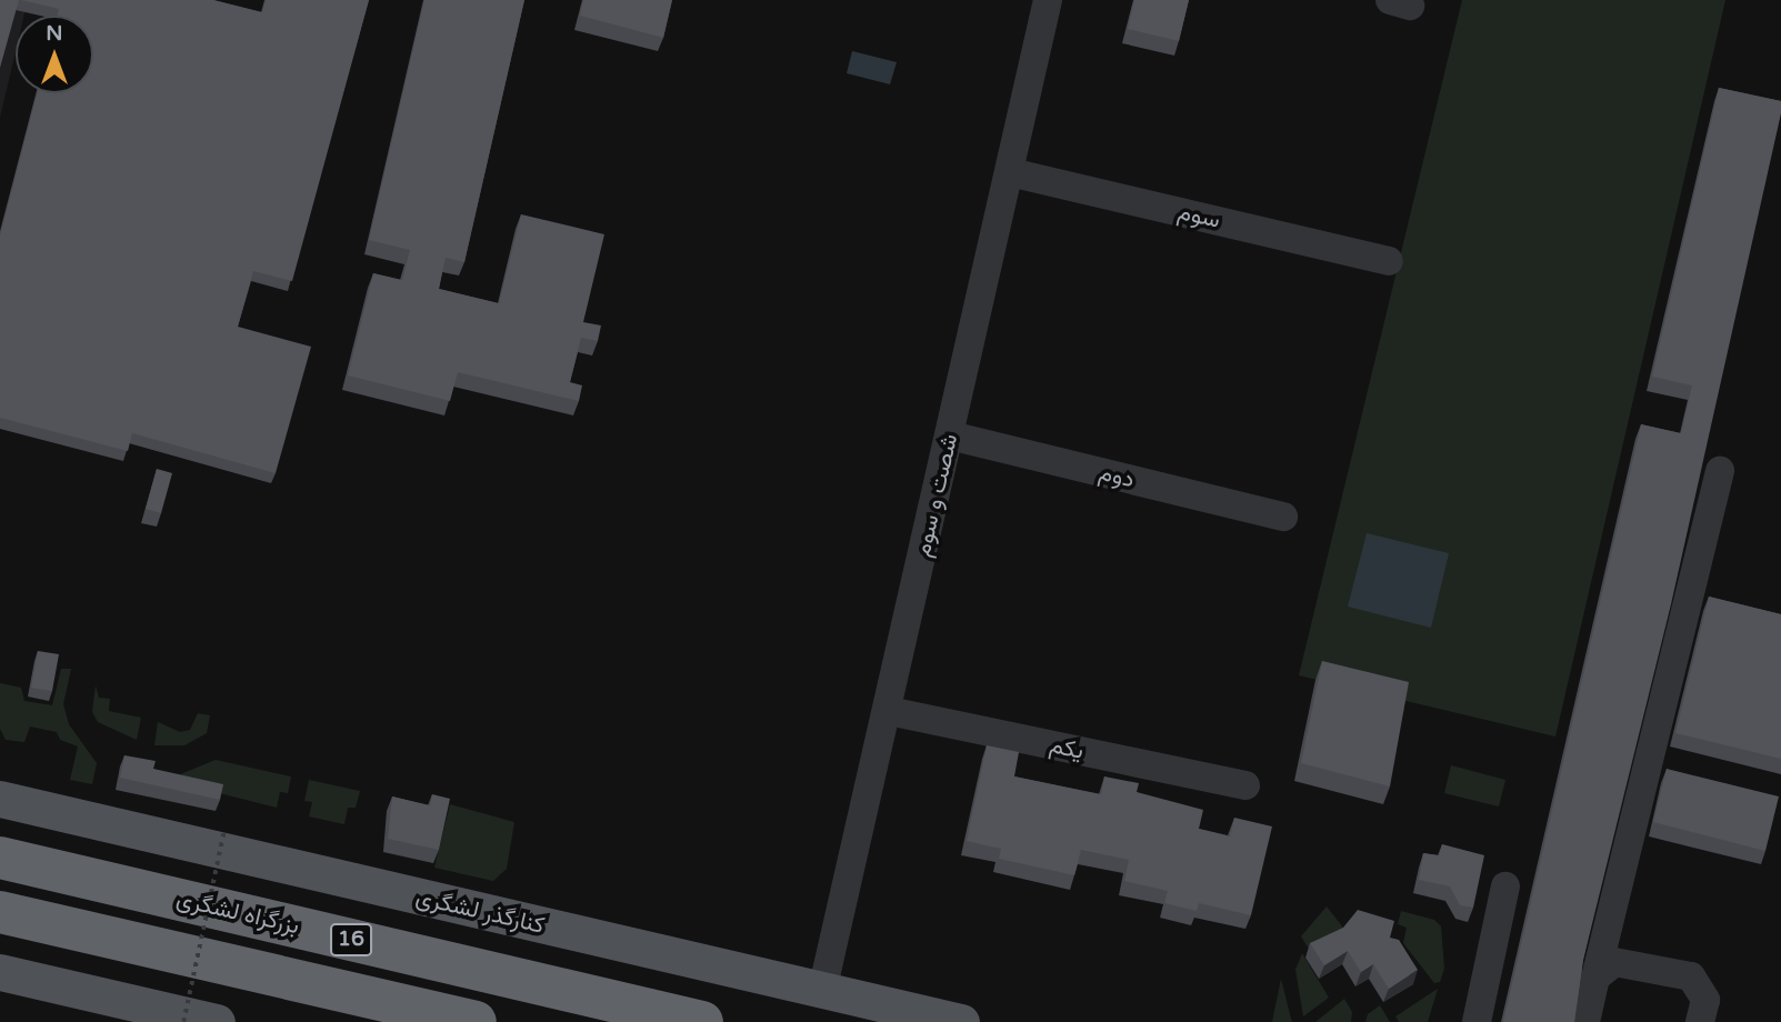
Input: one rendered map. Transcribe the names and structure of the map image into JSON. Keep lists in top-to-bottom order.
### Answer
{
  "streets": {
    "highway": ["بزرگراه لشگری", "16"],
    "main road": ["کنارگذر لشگری"],
    "street": [
      "سوم",
      "دوم",
      "شصت و سوم",
      "یکم"
    ]
  },
  "crossings": [
    ["سوم", "شصت و سوم"],
    ["دوم", "شصت و سوم"],
    ["شصت و سوم", "یکم"],
    ["شصت و سوم", "کنارگذر لشگری"]
  ],
  "north": "top"
}
